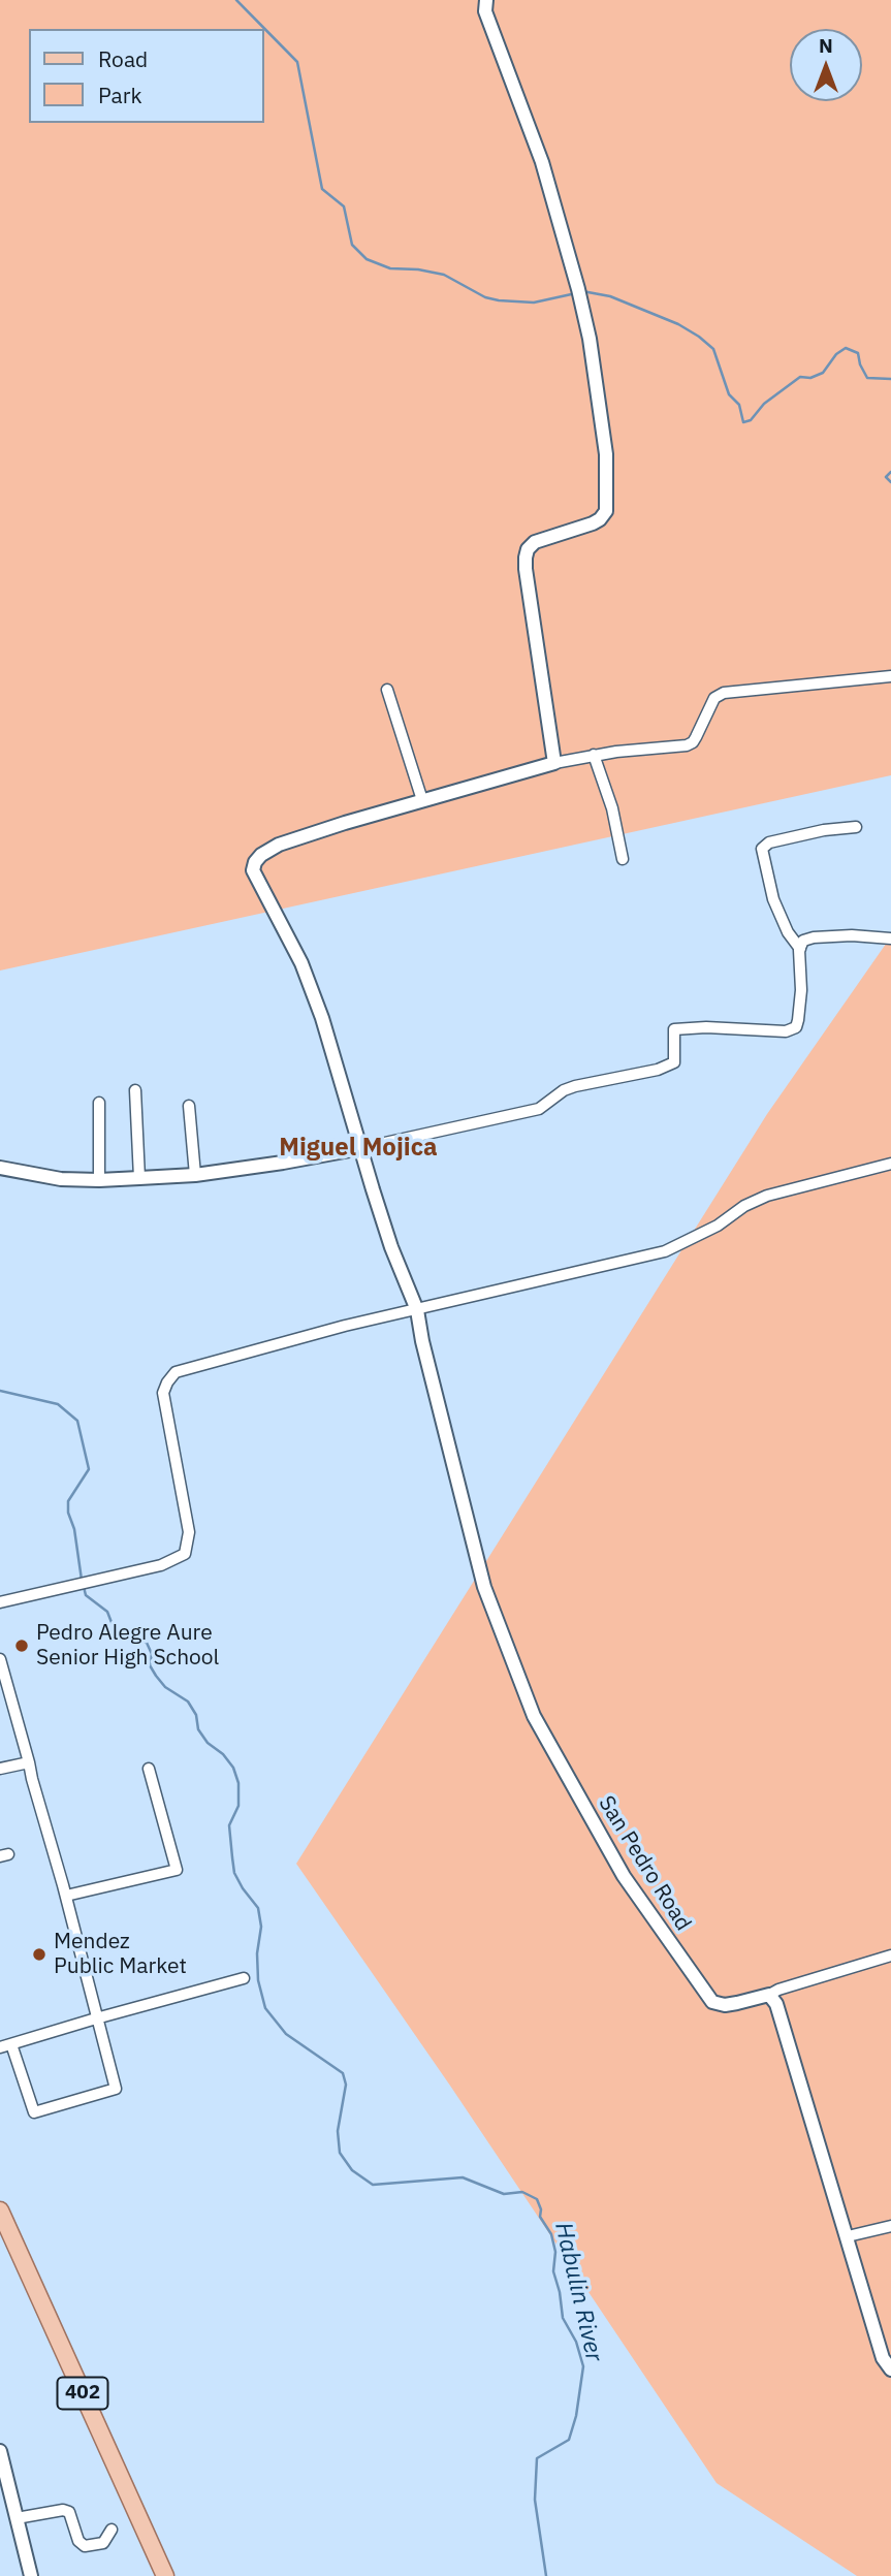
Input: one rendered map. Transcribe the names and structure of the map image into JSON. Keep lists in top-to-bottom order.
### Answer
{
  "streets": {
    "main road": ["402"],
    "street": ["San Pedro Road"]
  },
  "districts": ["Miguel Mojica"],
  "water": ["Habulin River"],
  "places": ["Pedro Alegre Aure Senior High School", "Mendez Public Market"],
  "legend": ["Road", "Park"],
  "north": "top"
}
